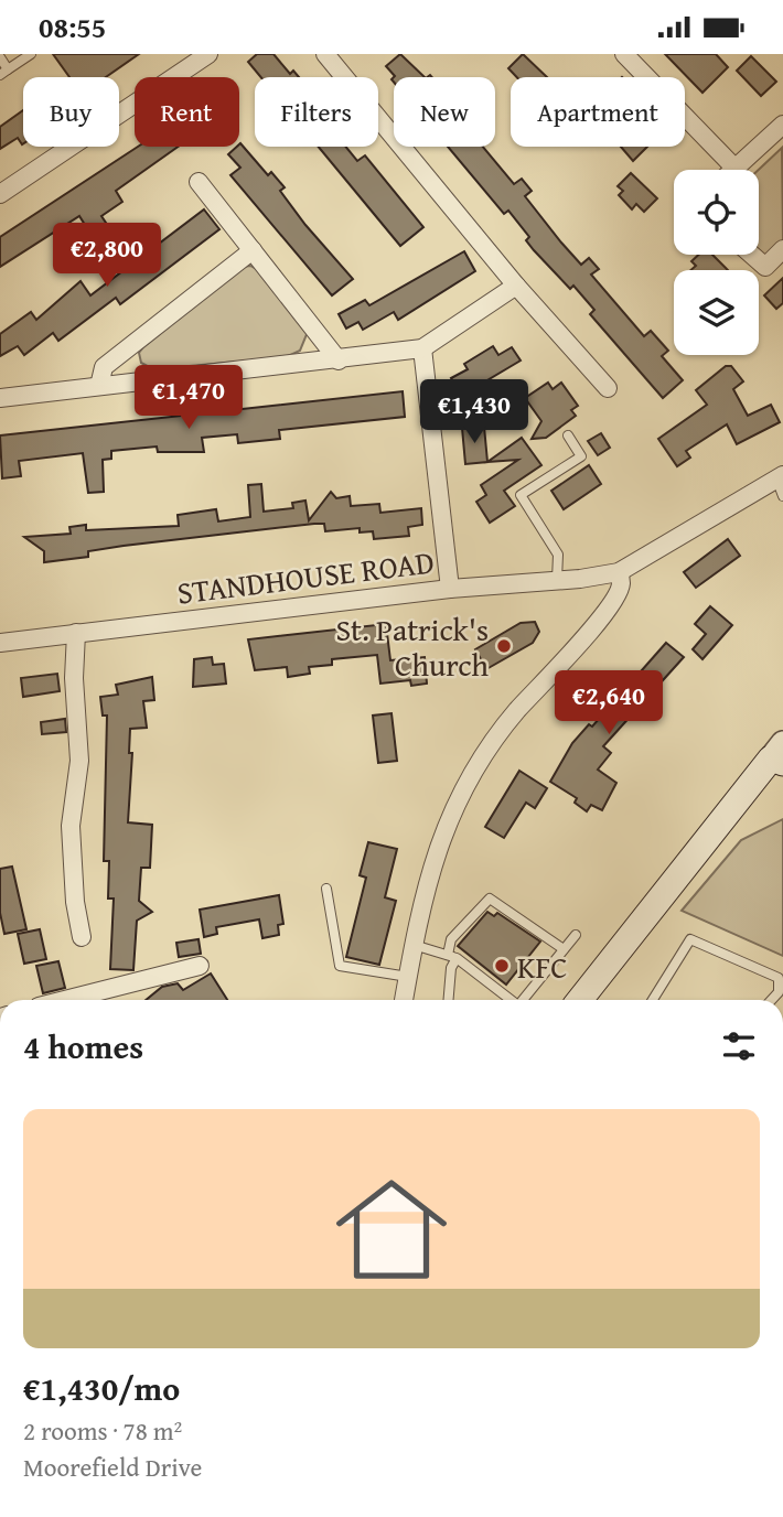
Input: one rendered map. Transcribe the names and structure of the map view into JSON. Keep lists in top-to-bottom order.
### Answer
{
  "streets": {
    "street": ["STANDHOUSE ROAD"]
  },
  "places": ["St. Patrick's Church", "KFC"],
  "page": {
    "status": "08:55",
    "chip": [
      "Buy",
      "Rent",
      "Filters",
      "New",
      "Apartment"
    ],
    "price": [
      "€2,800",
      "€1,470",
      "€1,430",
      "€2,640"
    ],
    "heading": "4 homes",
    "list": [
      {
        "name": "€1,430/mo",
        "note": "2 rooms · 78 m² · Moorefield Drive"
      }
    ]
  }
}
